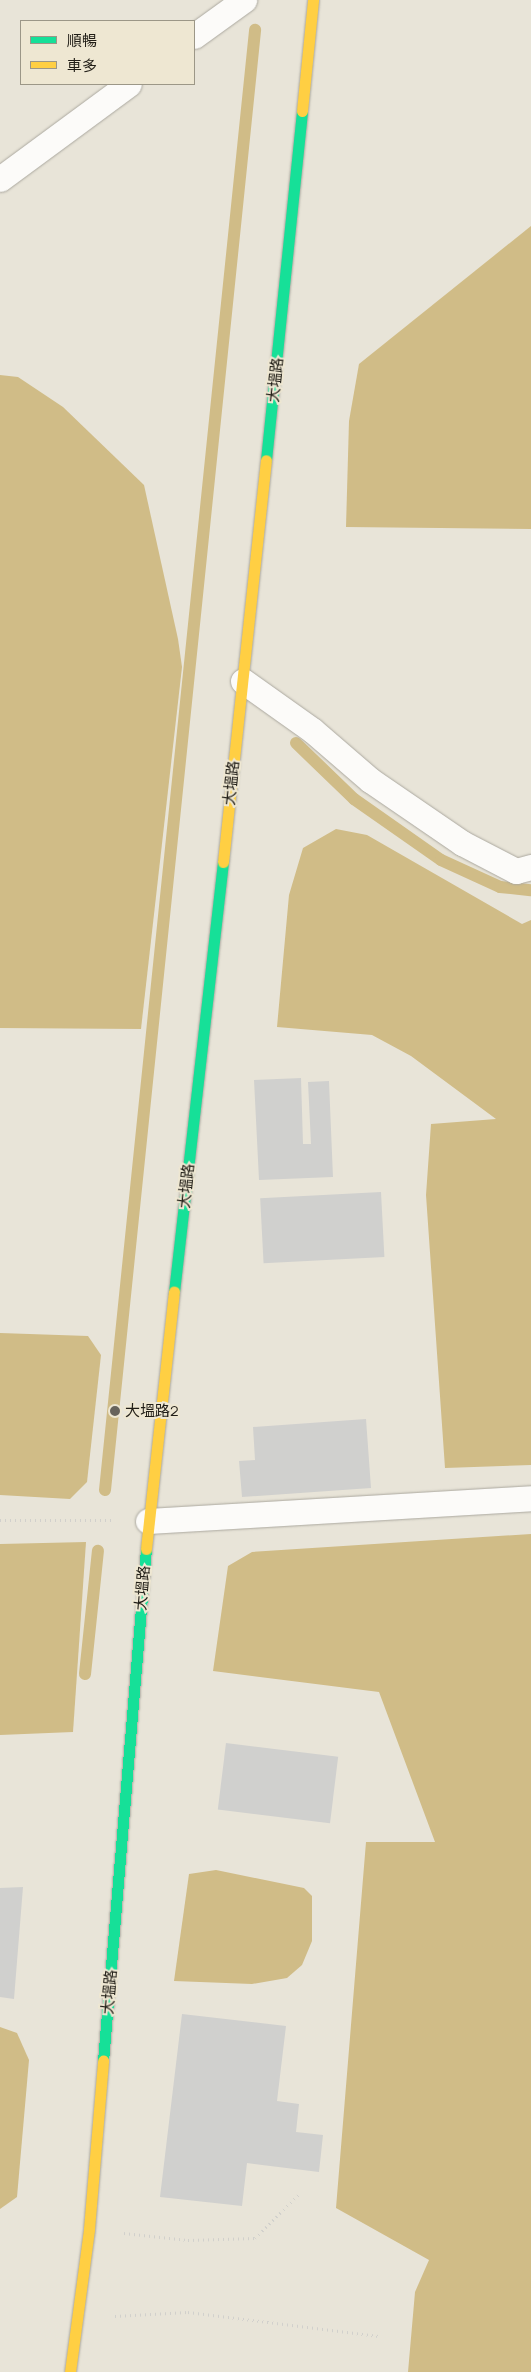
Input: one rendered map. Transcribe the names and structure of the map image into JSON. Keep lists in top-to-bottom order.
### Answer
{
  "streets": {
    "street": ["大塭路"]
  },
  "places": ["大塭路2"],
  "legend": ["順暢", "車多"]
}
